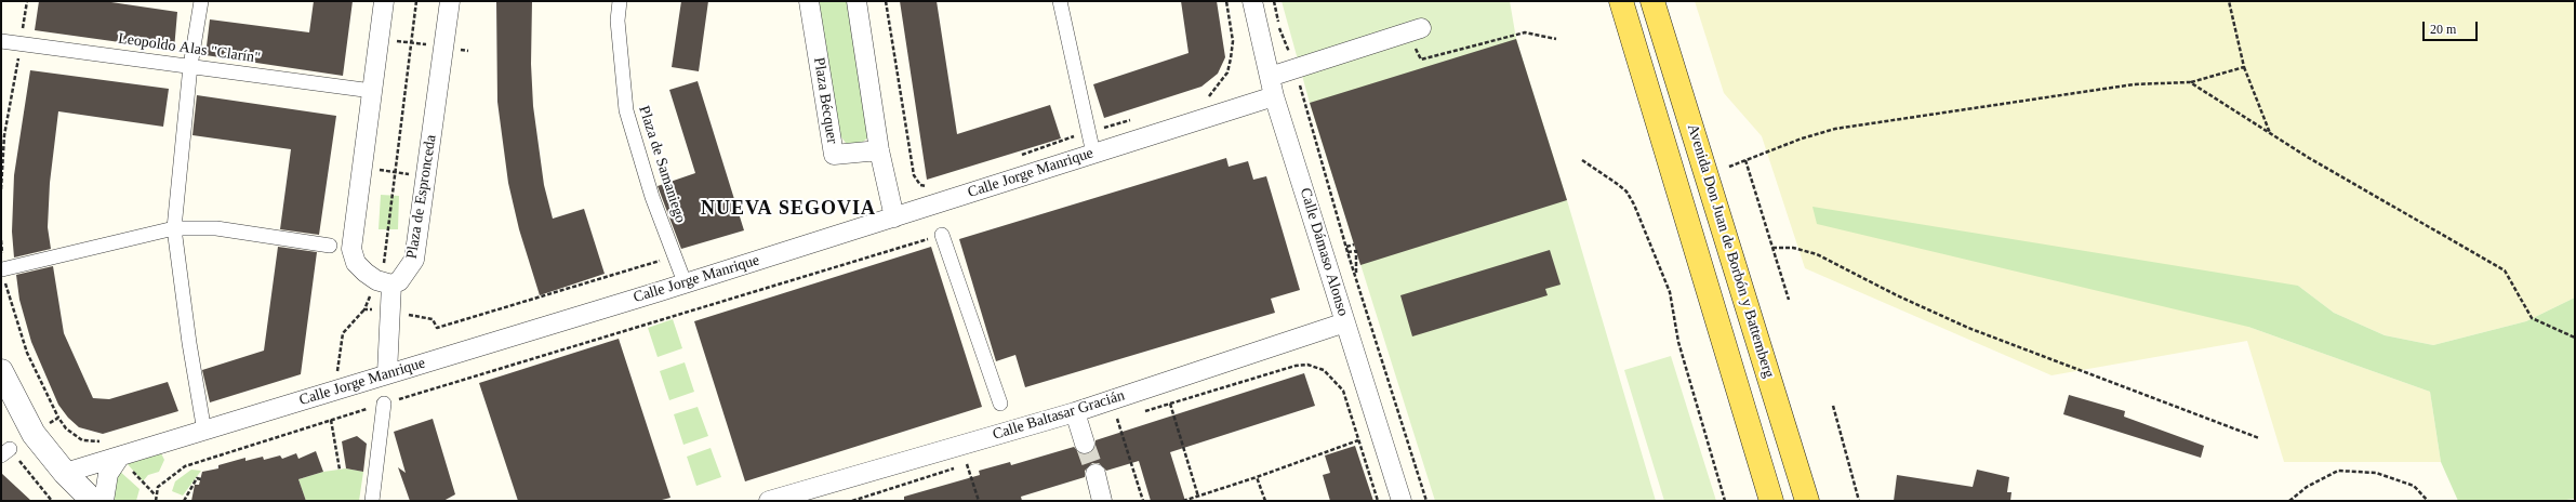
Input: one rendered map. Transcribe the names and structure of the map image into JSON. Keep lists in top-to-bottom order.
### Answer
{
  "streets": {
    "main road": ["Avenida Don Juan de Borbón y Battemberg"],
    "street": [
      "Leopoldo Alas \"Clarín\"",
      "Plaza Bécquer",
      "Plaza de Samaniego",
      "Calle Jorge Manrique",
      "Plaza de Espronceda",
      "Calle Dámaso Alonso",
      "Calle Baltasar Gracián"
    ]
  },
  "crossings": [
    ["Plaza de Samaniego", "Calle Jorge Manrique"],
    ["Calle Jorge Manrique", "Calle Dámaso Alonso"],
    ["Calle Dámaso Alonso", "Calle Baltasar Gracián"]
  ],
  "districts": ["NUEVA SEGOVIA"],
  "scale_bar": "20 m"
}
